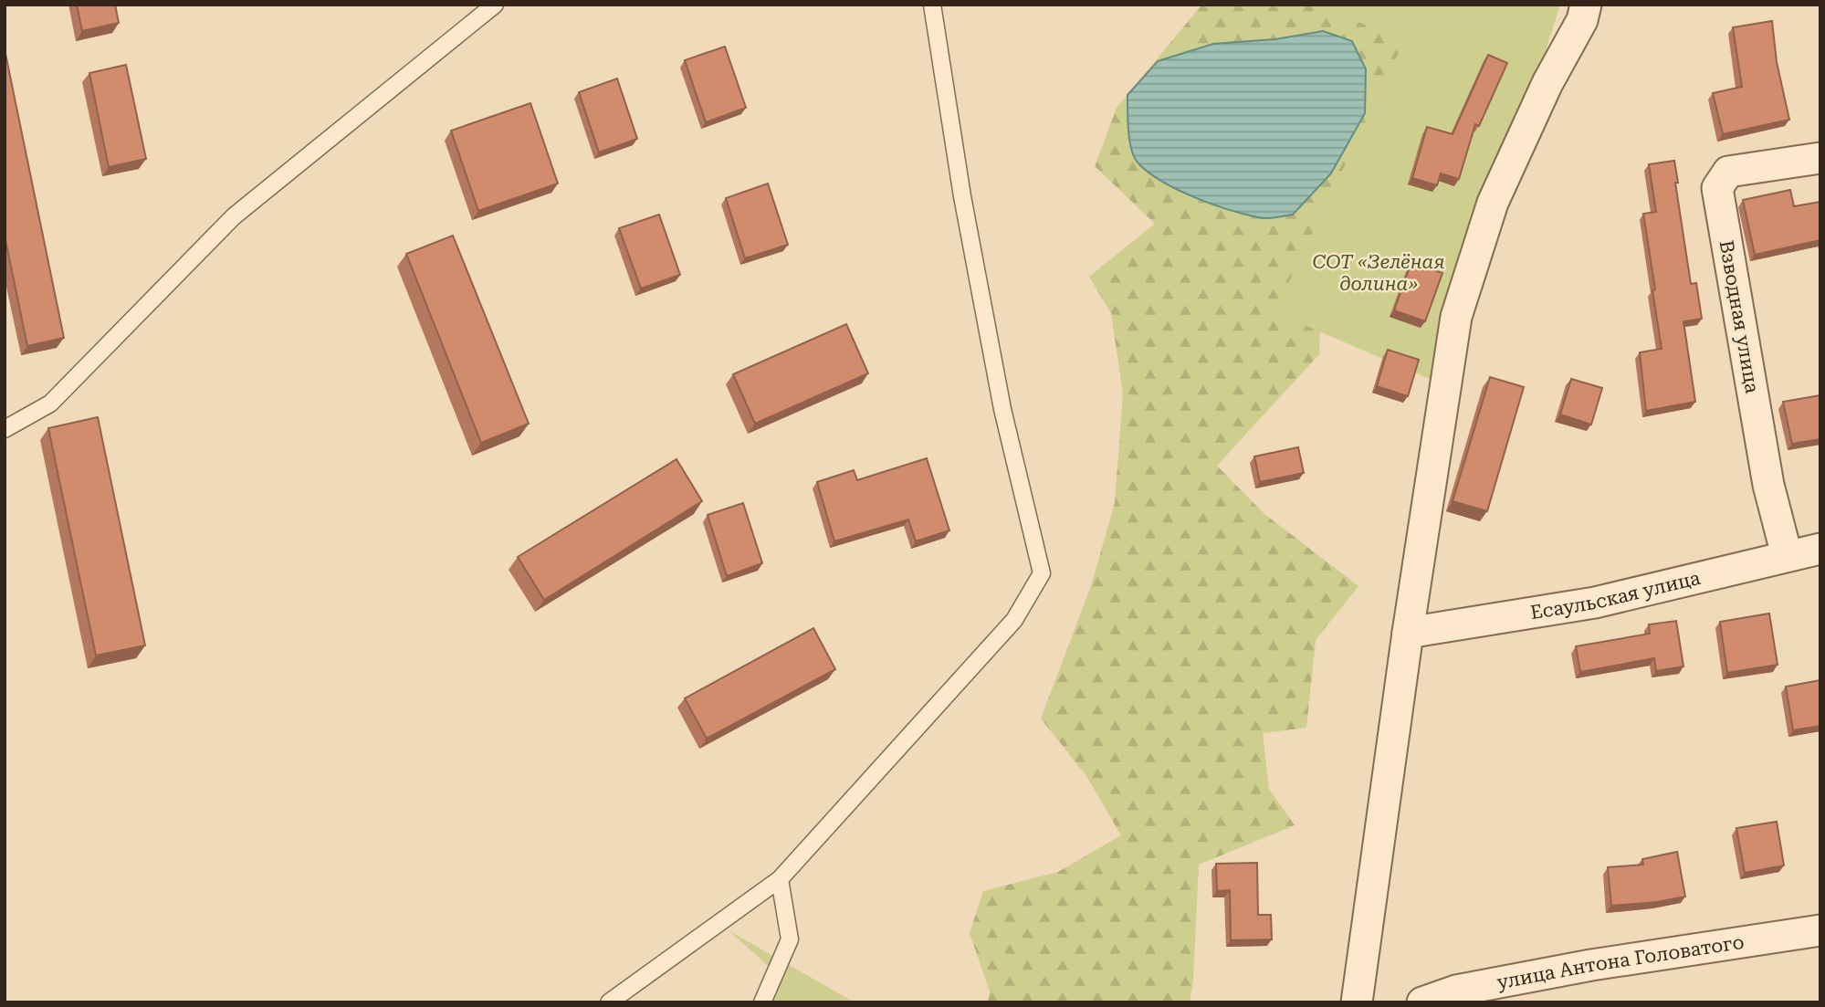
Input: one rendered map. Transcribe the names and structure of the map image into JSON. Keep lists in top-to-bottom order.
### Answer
{
  "streets": {
    "street": ["Взводная улица", "Есаульская улица", "улица Антона Головатого"]
  },
  "crossings": [
    ["Взводная улица", "Есаульская улица"]
  ],
  "parks": ["СОТ «Зелёная долина»"]
}
